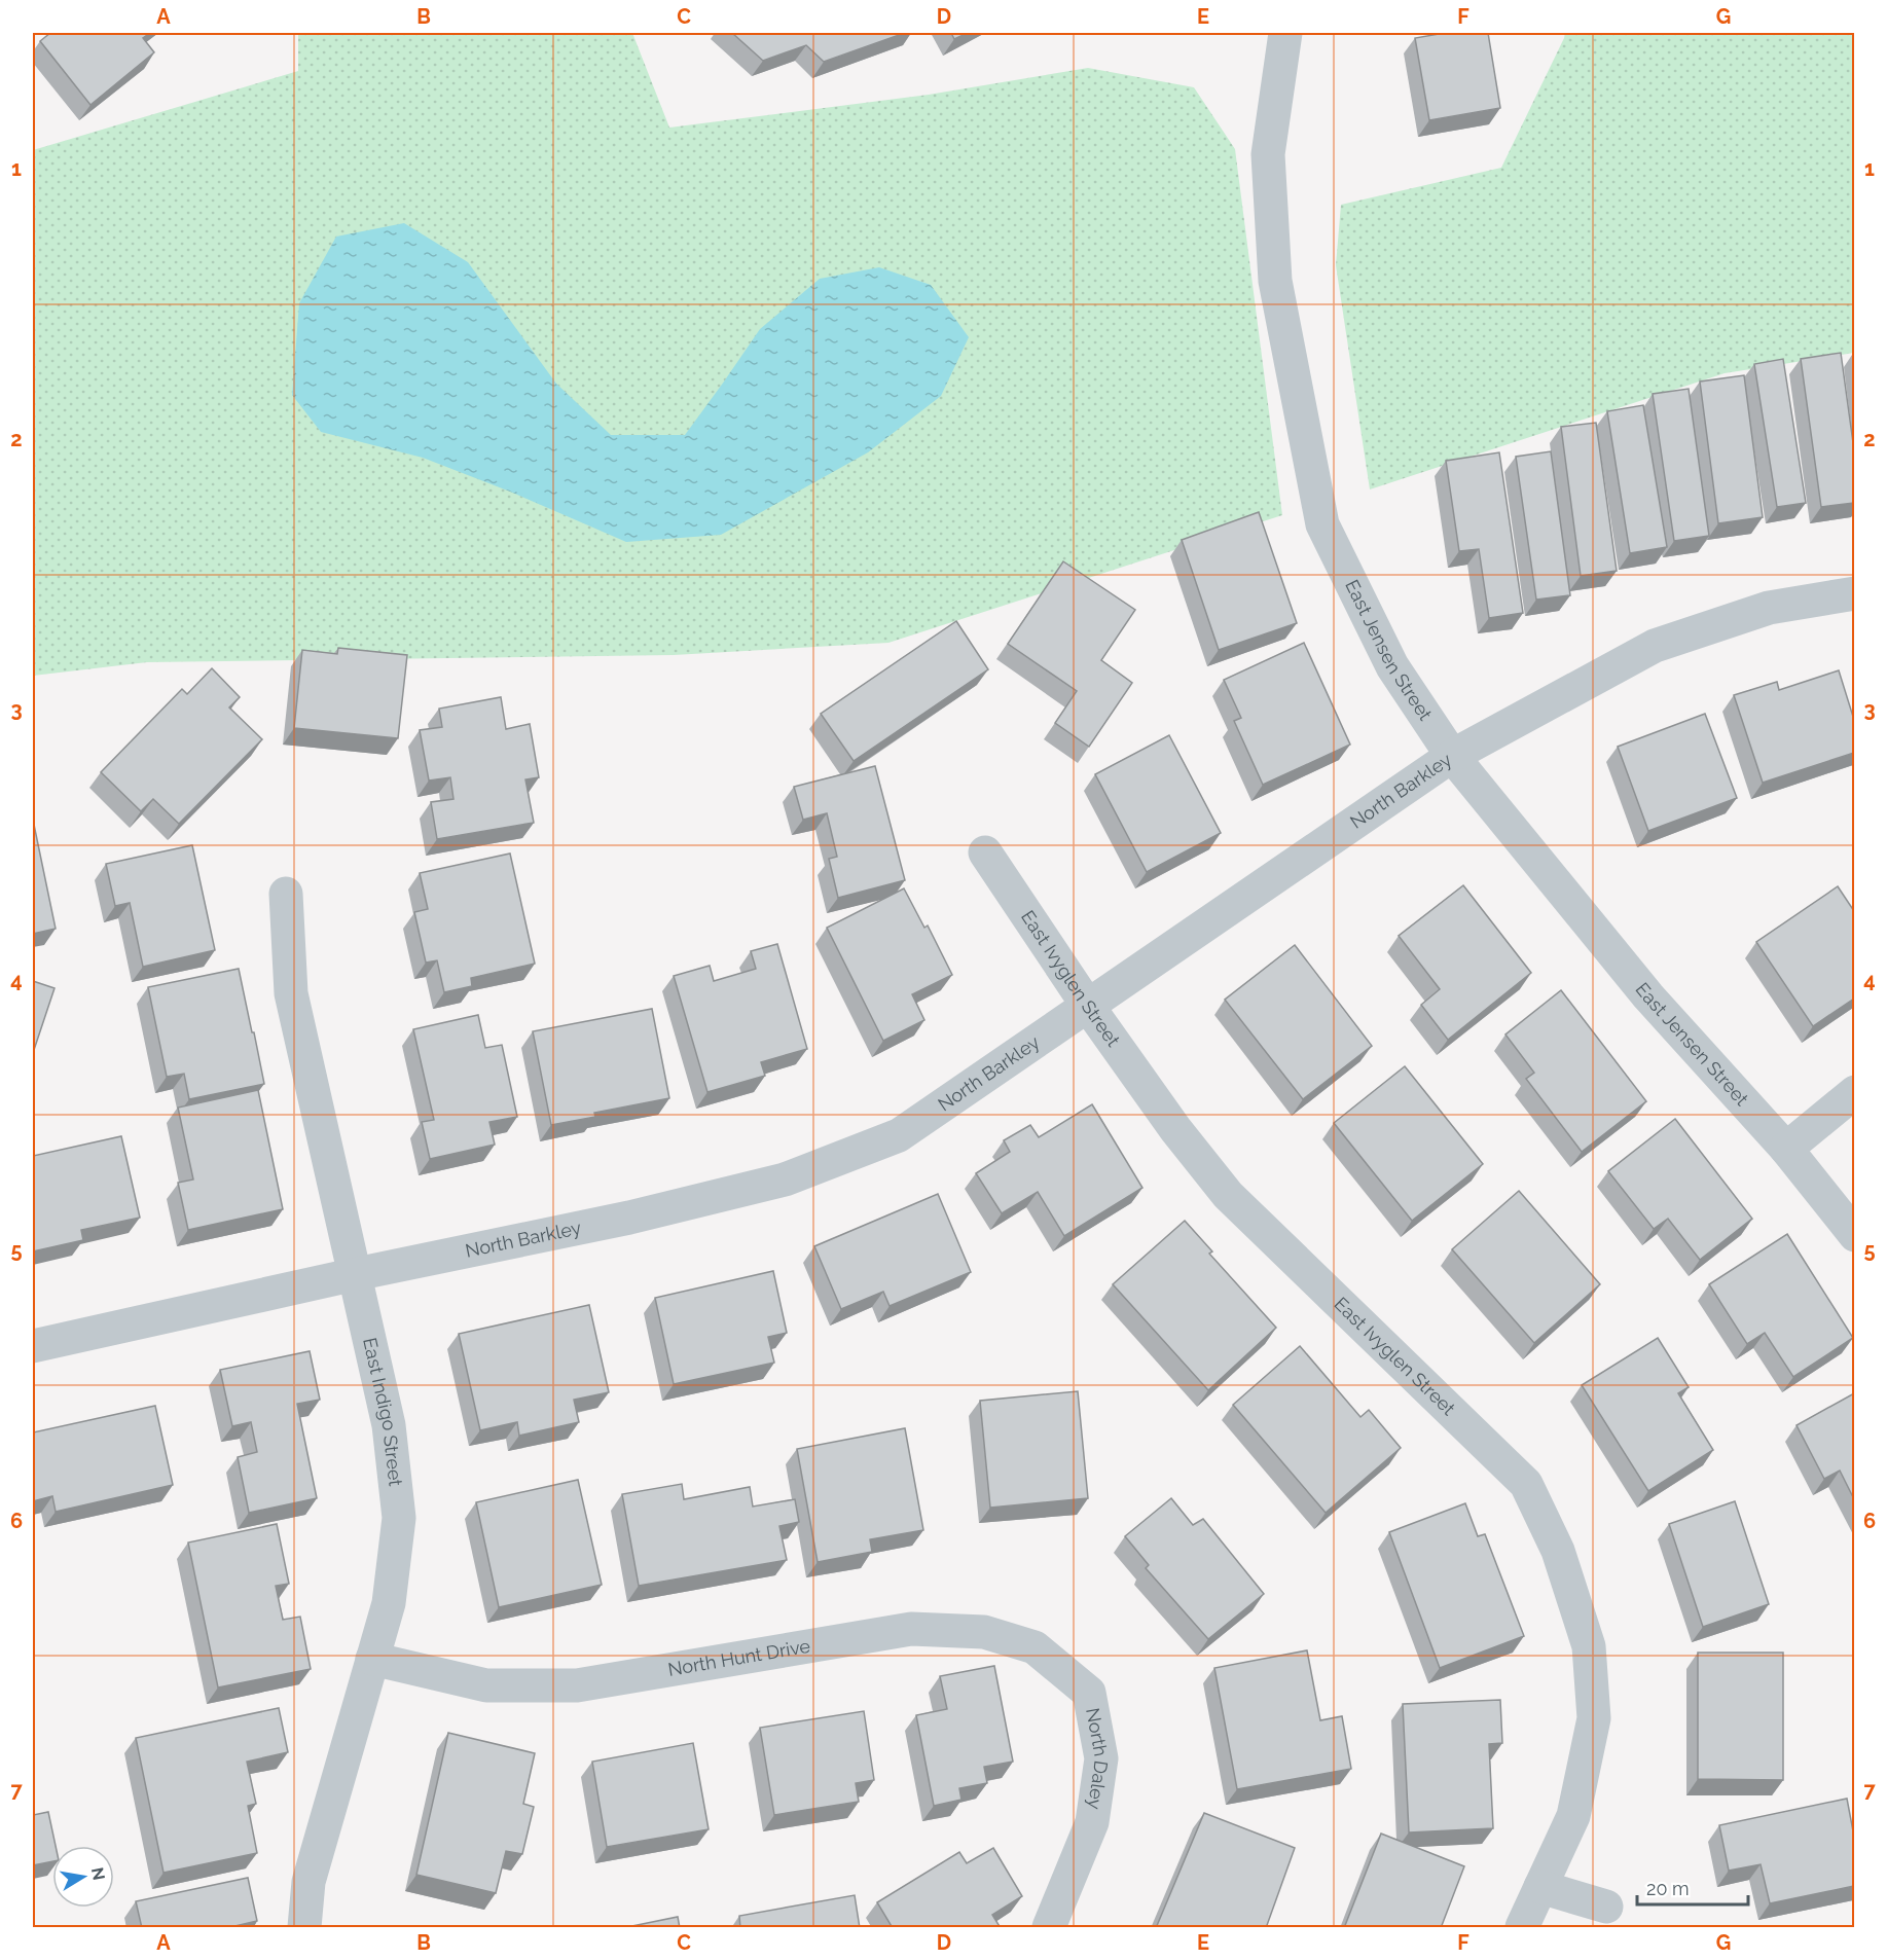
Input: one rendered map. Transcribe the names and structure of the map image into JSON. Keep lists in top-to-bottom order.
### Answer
{
  "streets": {
    "street": [
      "East Jensen Street",
      "North Barkley",
      "East Ivyglen Street",
      "East Indigo Street",
      "North Hunt Drive",
      "North Daley"
    ]
  },
  "crossings": [
    ["East Jensen Street", "North Barkley"],
    ["North Barkley", "East Ivyglen Street"],
    ["North Barkley", "East Indigo Street"],
    ["East Indigo Street", "North Hunt Drive"],
    ["North Hunt Drive", "North Daley"]
  ],
  "scale_bar": "20 m",
  "north": "right",
  "grid": {
    "columns": [
      "A",
      "B",
      "C",
      "D",
      "E",
      "F",
      "G"
    ],
    "rows": [
      "1",
      "2",
      "3",
      "4",
      "5",
      "6",
      "7"
    ]
  }
}
